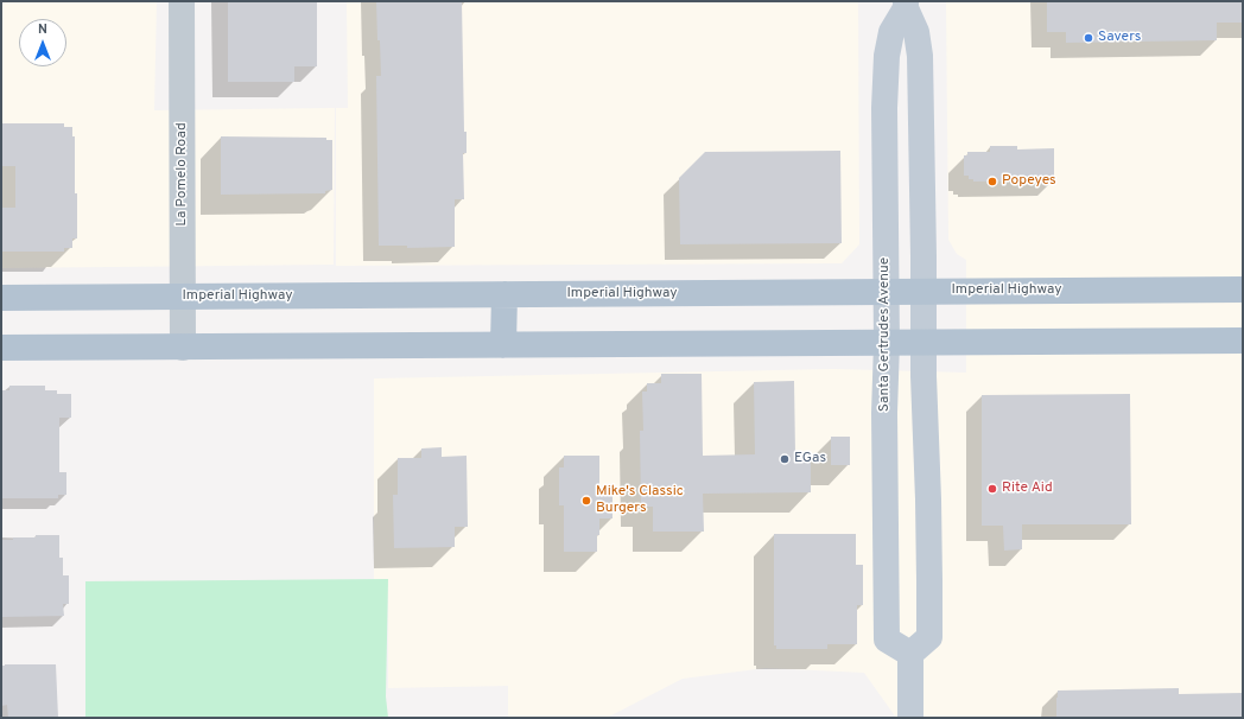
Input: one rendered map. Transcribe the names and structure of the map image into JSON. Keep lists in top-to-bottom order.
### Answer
{
  "streets": {
    "main road": ["Imperial Highway", "Santa Gertrudes Avenue"],
    "street": ["La Pomelo Road"]
  },
  "crossings": [
    ["La Pomelo Road", "Imperial Highway"],
    ["Imperial Highway", "Santa Gertrudes Avenue"]
  ],
  "places": [
    "Savers",
    "Popeyes",
    "EGas",
    "Rite Aid",
    "Mike's Classic Burgers"
  ],
  "north": "top"
}
